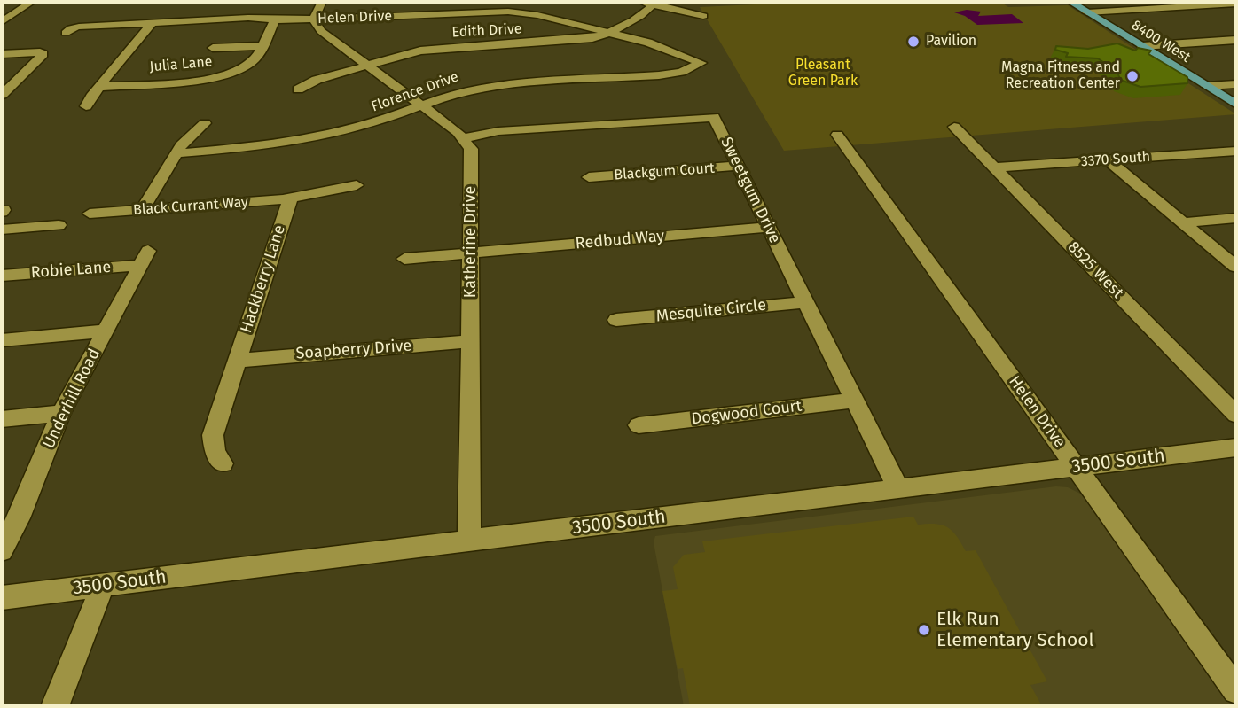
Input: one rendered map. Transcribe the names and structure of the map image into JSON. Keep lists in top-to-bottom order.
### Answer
{
  "streets": {
    "main road": ["8400 West"],
    "street": [
      "Helen Drive",
      "Edith Drive",
      "Julia Lane",
      "Florence Drive",
      "3370 South",
      "Blackgum Court",
      "Sweetgum Drive",
      "Black Currant Way",
      "Redbud Way",
      "Katherine Drive",
      "Robie Lane",
      "8525 West",
      "Hackberry Lane",
      "Mesquite Circle",
      "Soapberry Drive",
      "Underhill Road",
      "Dogwood Court",
      "3500 South"
    ]
  },
  "crossings": [
    ["Helen Drive", "Edith Drive"],
    ["Helen Drive", "Julia Lane"],
    ["Helen Drive", "Florence Drive"],
    ["Helen Drive", "3500 South"],
    ["3370 South", "8525 West"],
    ["Blackgum Court", "Sweetgum Drive"],
    ["Sweetgum Drive", "Redbud Way"],
    ["Sweetgum Drive", "Katherine Drive"],
    ["Sweetgum Drive", "Mesquite Circle"],
    ["Sweetgum Drive", "Dogwood Court"],
    ["Sweetgum Drive", "3500 South"],
    ["Black Currant Way", "Hackberry Lane"],
    ["Redbud Way", "Katherine Drive"],
    ["Katherine Drive", "Soapberry Drive"],
    ["Katherine Drive", "3500 South"],
    ["Robie Lane", "Underhill Road"],
    ["Hackberry Lane", "Soapberry Drive"]
  ],
  "parks": ["Pleasant Green Park"],
  "places": ["Pavilion", "Magna Fitness and Recreation Center", "Elk Run Elementary School"]
}
